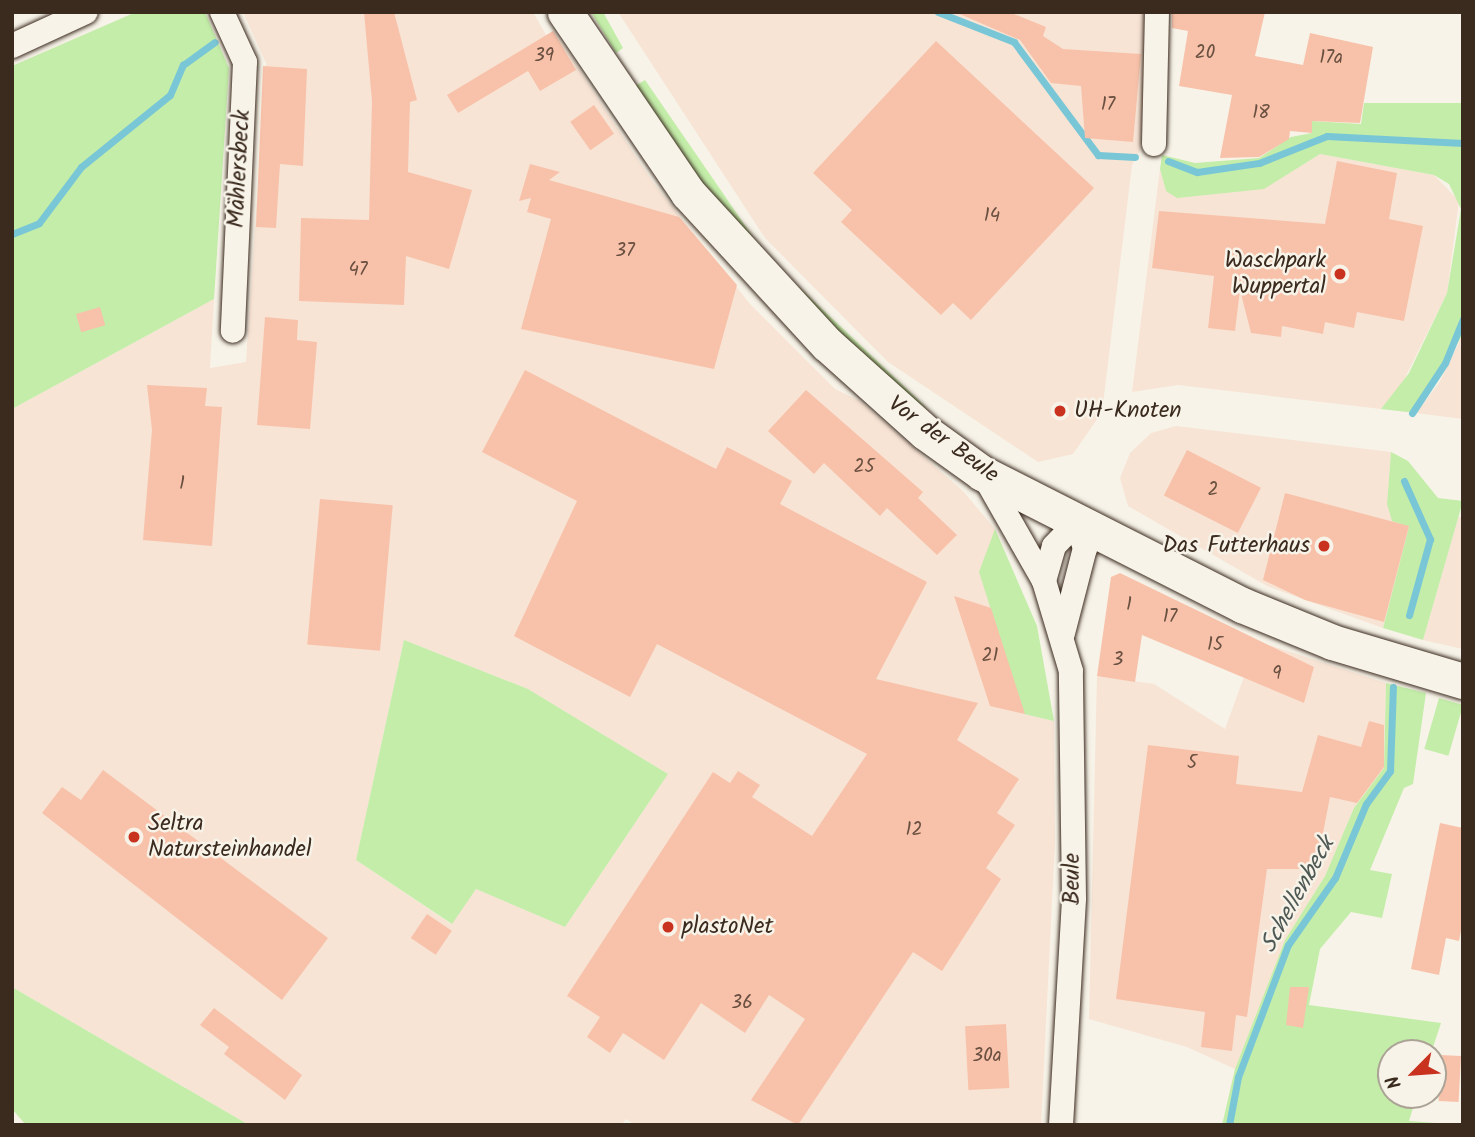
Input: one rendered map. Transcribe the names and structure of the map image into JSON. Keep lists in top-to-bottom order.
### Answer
{
  "streets": {
    "main road": ["Vor der Beule"],
    "street": ["Mählersbeck", "Beule"]
  },
  "crossings": [
    ["Vor der Beule", "Beule"]
  ],
  "water": ["Schellenbeck"],
  "places": [
    "Waschpark Wuppertal",
    "UH-Knoten",
    "Das Futterhaus",
    "Seltra Natursteinhandel",
    "plastoNet"
  ],
  "house_numbers": [
    "20",
    "39",
    "17a",
    "17",
    "18",
    "14",
    "37",
    "47",
    "25",
    "1",
    "2",
    "1",
    "17",
    "15",
    "21",
    "3",
    "9",
    "5",
    "12",
    "36",
    "30a"
  ],
  "north": "bottom left"
}
